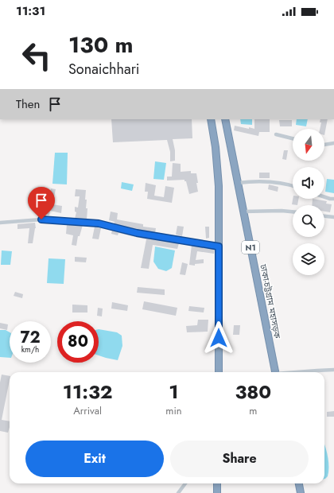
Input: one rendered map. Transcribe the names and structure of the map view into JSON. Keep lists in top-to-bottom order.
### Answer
{
  "streets": {
    "highway": ["N1", "ঢাকা-চট্টগ্রাম মহাসড়ক"]
  },
  "north": "bottom",
  "page": {
    "status": "11:31",
    "turn": ["130 m", "Sonaichhari"],
    "then": "Then",
    "speed": "72 km/h",
    "limit": "80",
    "eta": [
      "11:32",
      "Arrival",
      "1",
      "min",
      "380",
      "m"
    ],
    "buttons": ["Exit", "Share"]
  }
}
